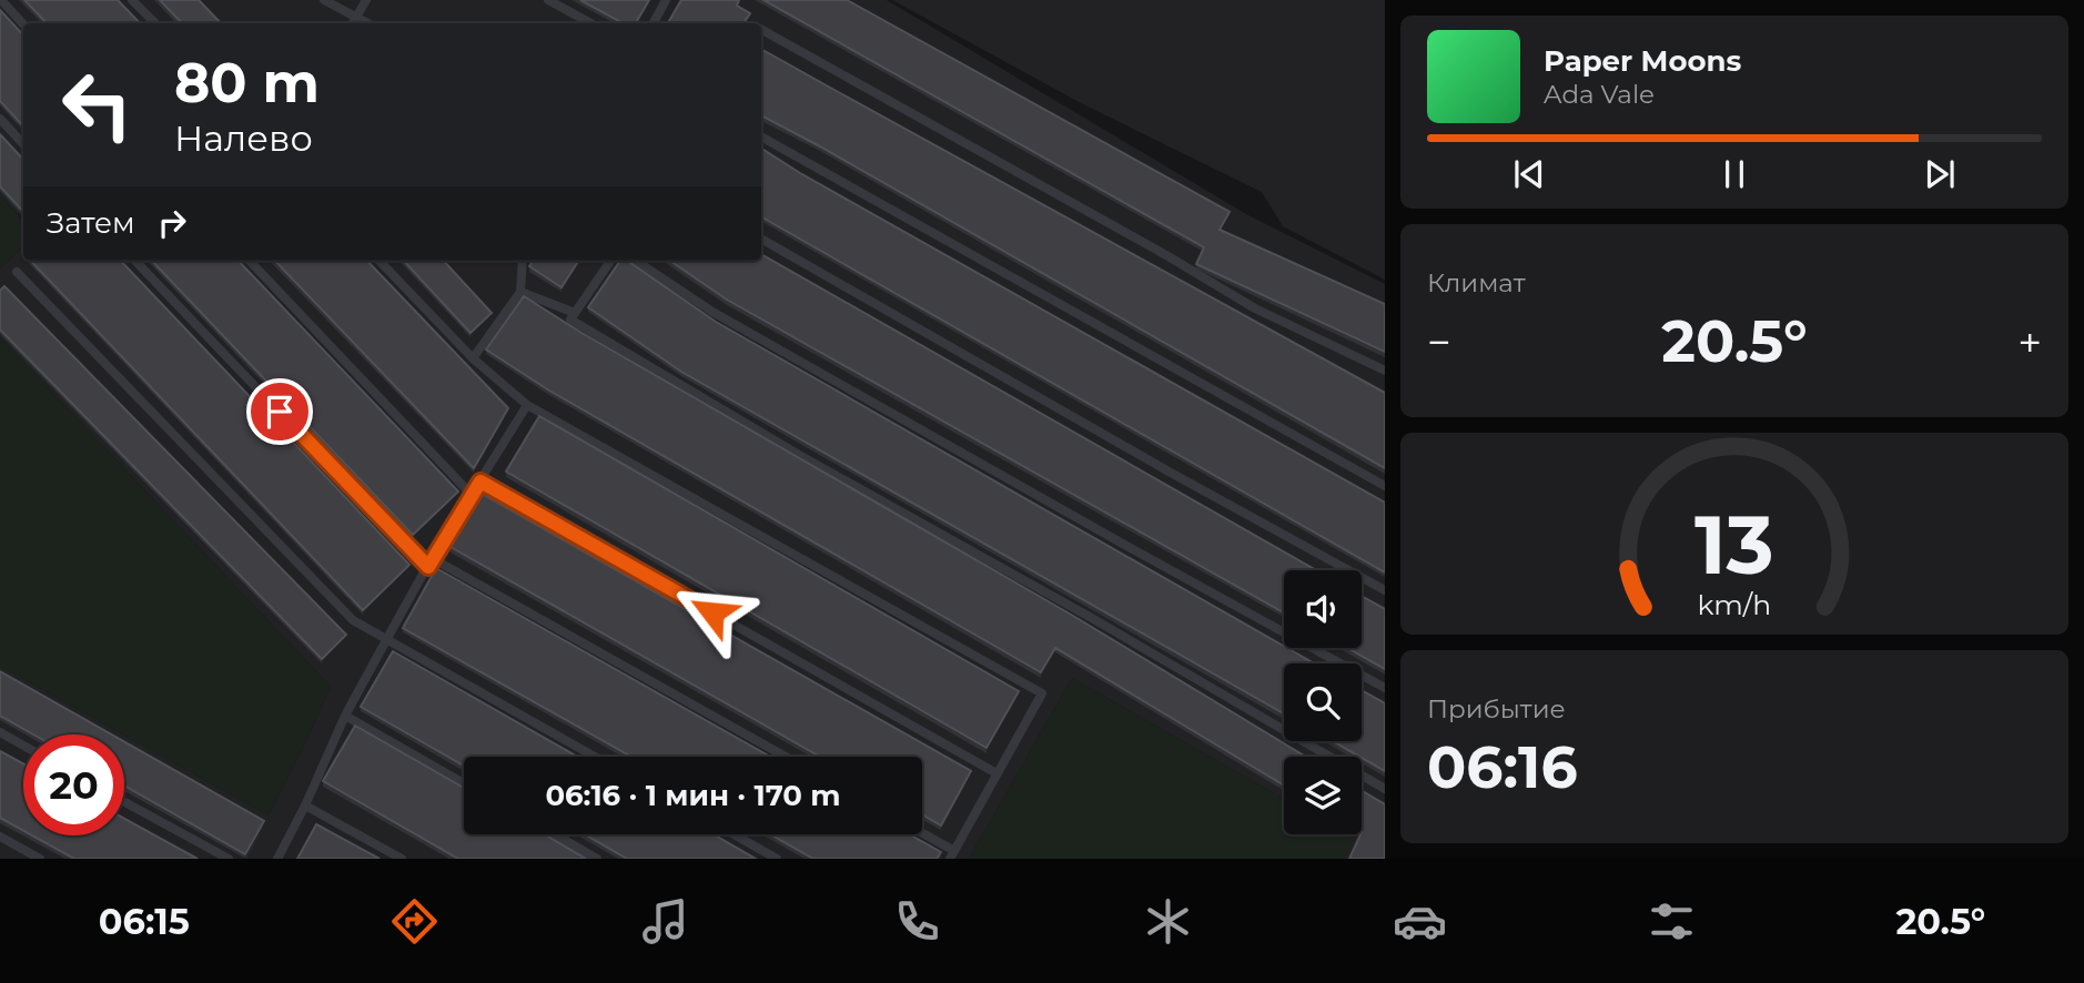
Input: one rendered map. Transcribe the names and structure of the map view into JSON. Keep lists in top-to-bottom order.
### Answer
{
  "page": {
    "turn": ["80 m", "Налево"],
    "song": ["Paper Moons", "Ada Vale"],
    "then": "Затем",
    "tile": [
      "Климат",
      ["Прибытие", "06:16"]
    ],
    "heat": ["−", "20.5°", "+"],
    "limit": "20",
    "trip": "06:16 · 1 мин · 170 m",
    "tabs": ["06:15", "20.5°"],
    "gauge": ["13", "km/h"]
  }
}
